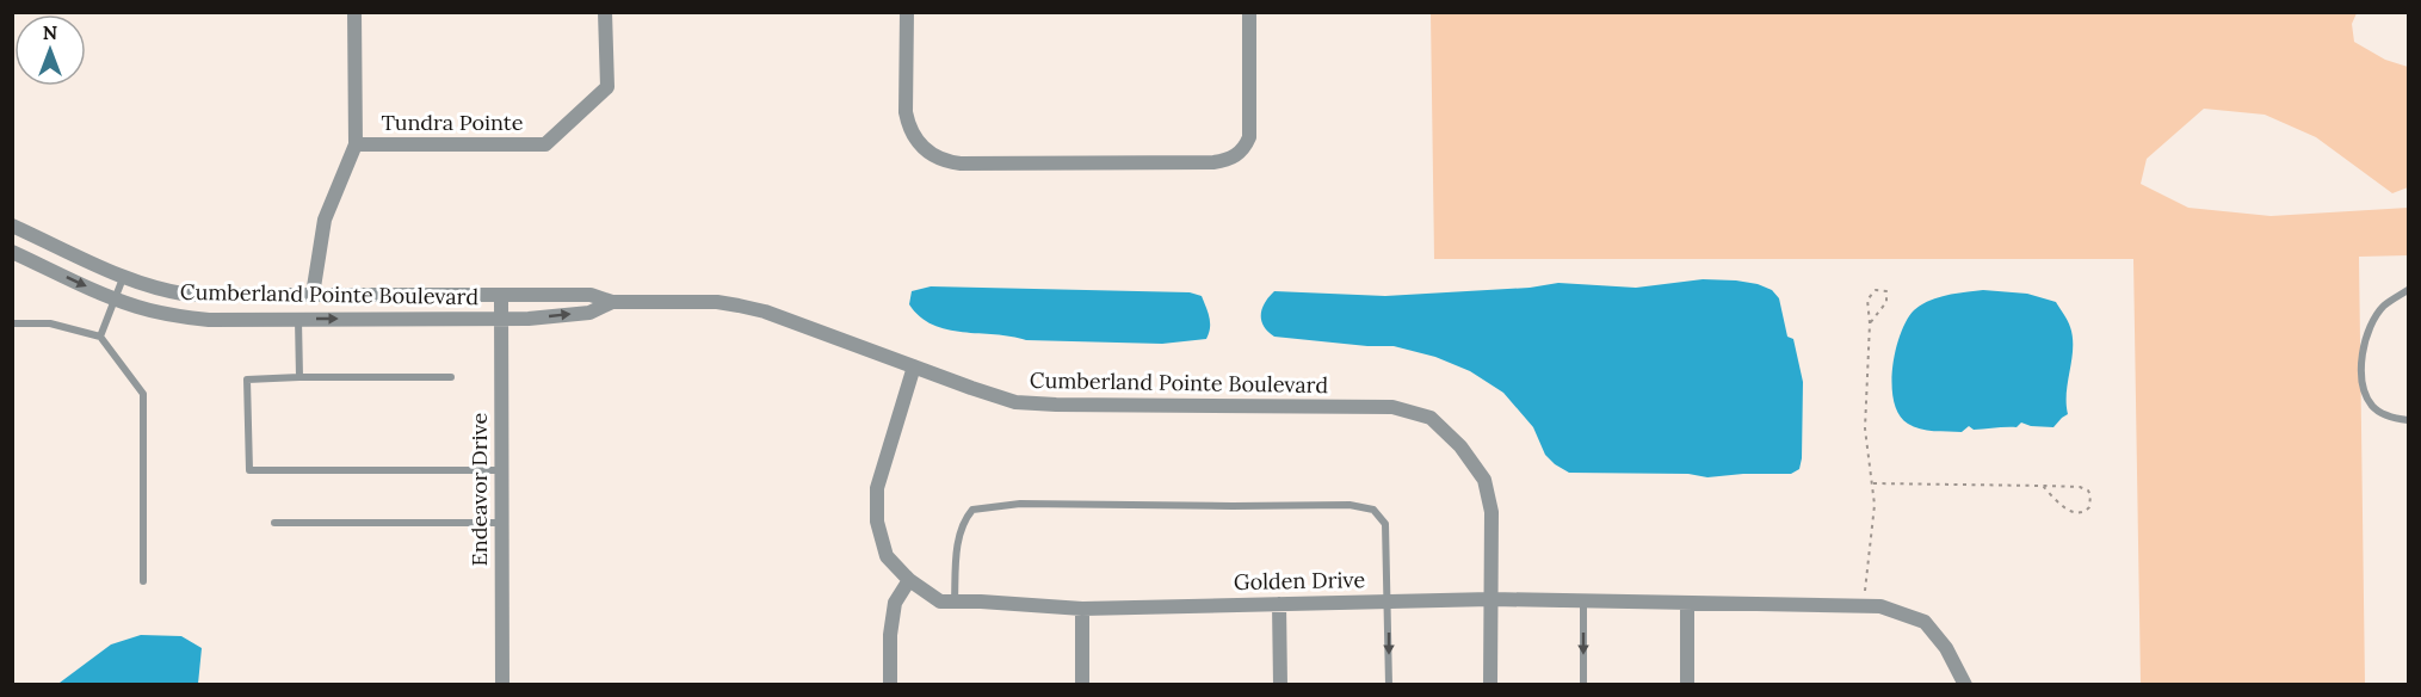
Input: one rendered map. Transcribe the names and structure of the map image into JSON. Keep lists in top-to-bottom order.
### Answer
{
  "streets": {
    "street": [
      "Tundra Pointe",
      "Cumberland Pointe Boulevard",
      "Endeavor Drive",
      "Golden Drive"
    ]
  },
  "crossings": [
    ["Tundra Pointe", "Cumberland Pointe Boulevard"],
    ["Cumberland Pointe Boulevard", "Endeavor Drive"],
    ["Cumberland Pointe Boulevard", "Golden Drive"]
  ],
  "north": "top"
}
